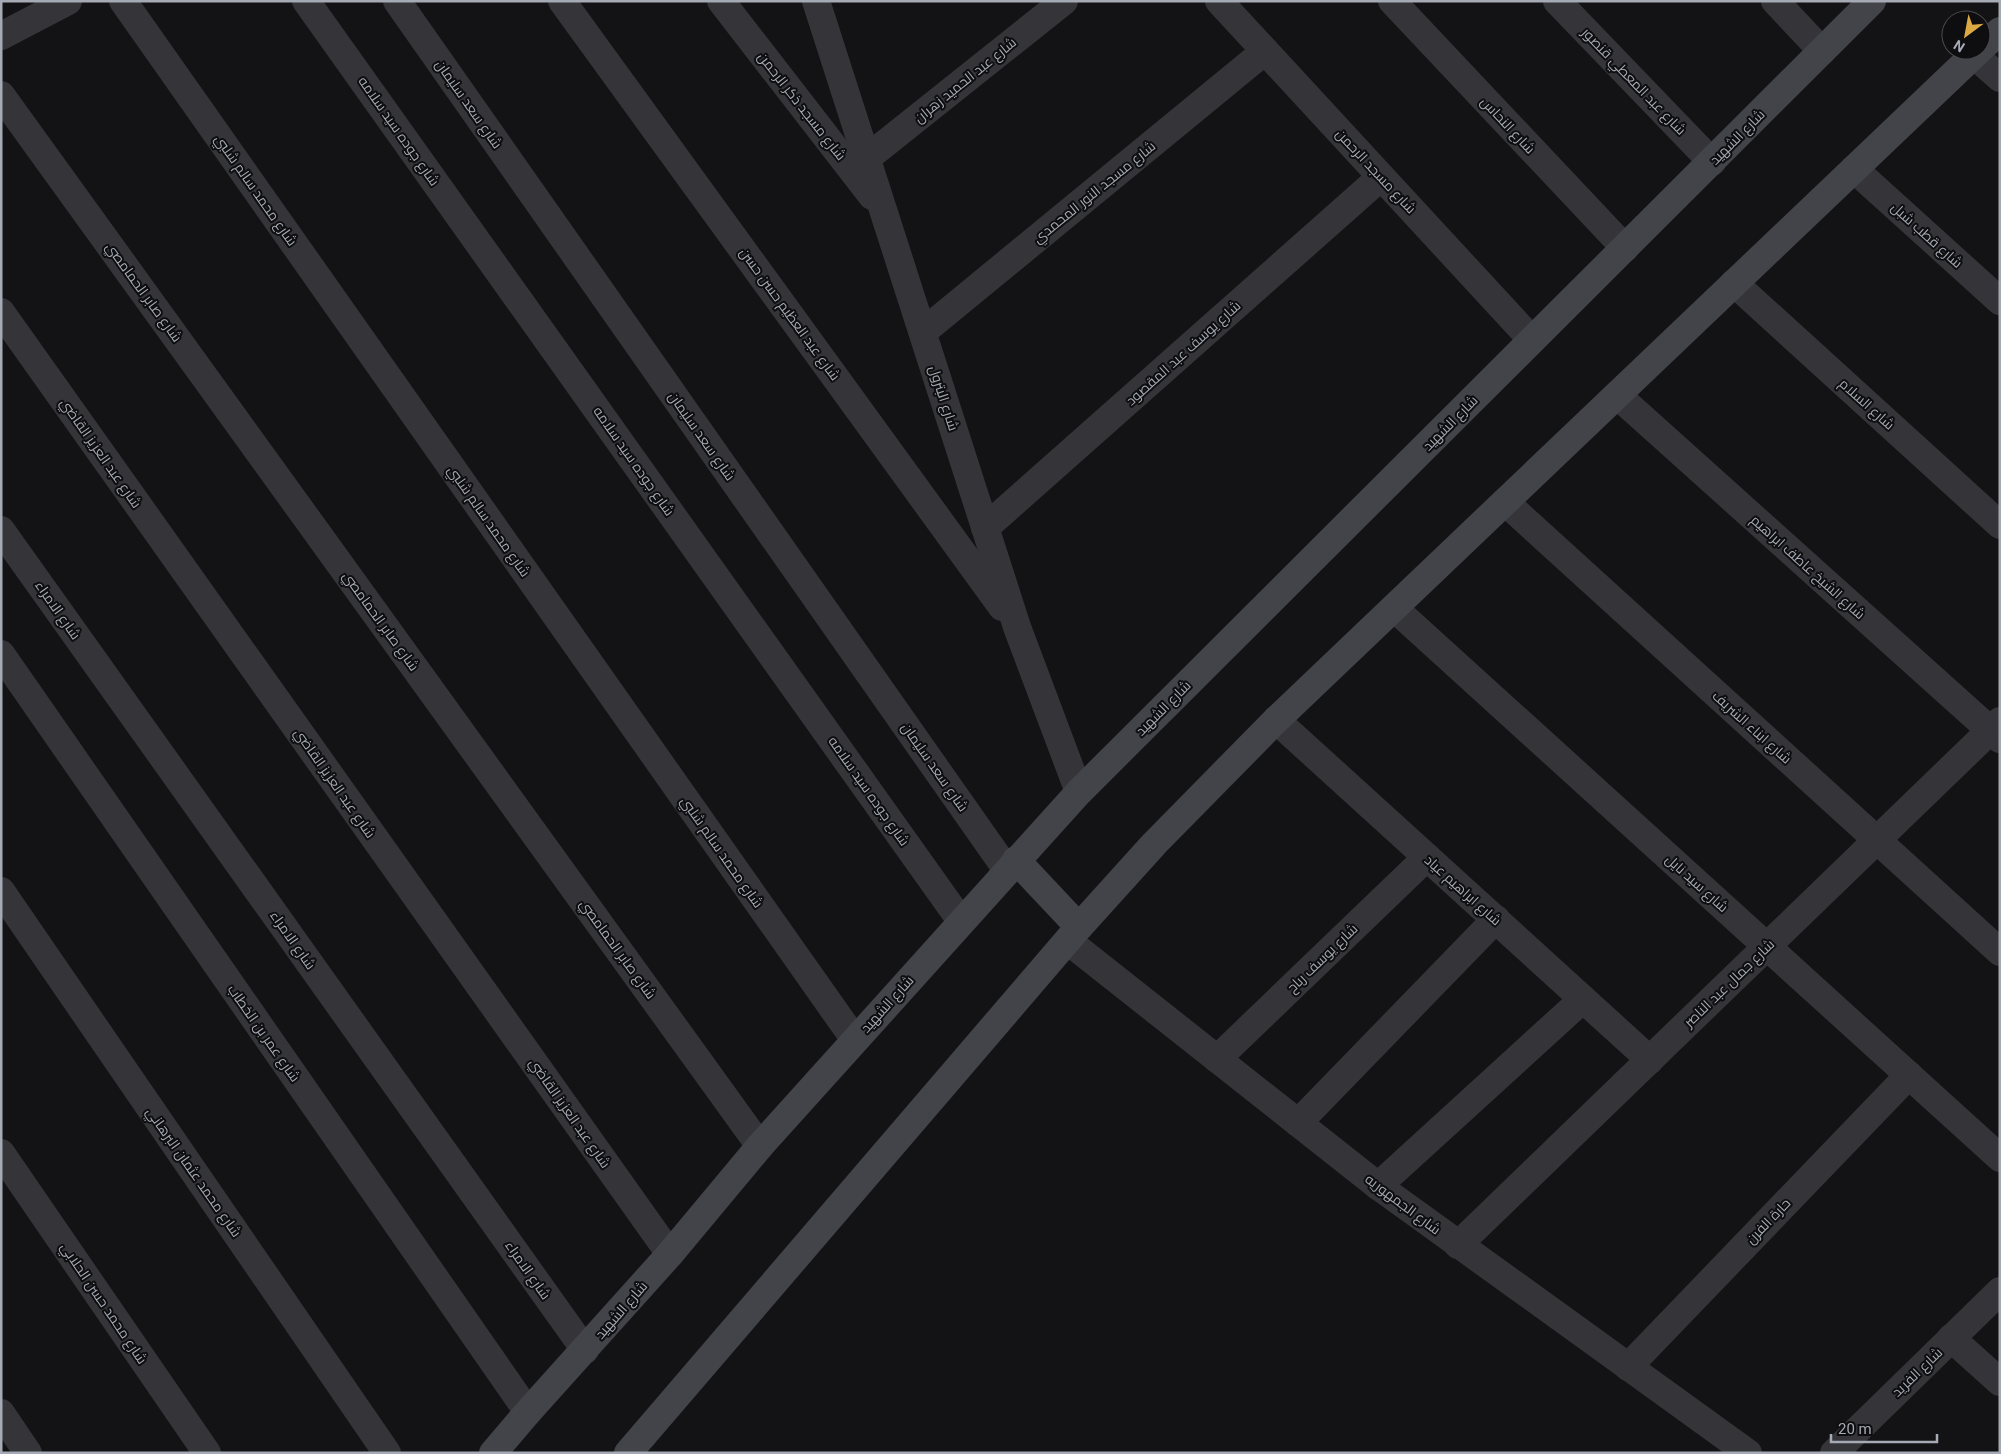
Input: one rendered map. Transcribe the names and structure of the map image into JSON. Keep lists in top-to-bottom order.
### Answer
{
  "streets": {
    "street": [
      "شارع عبد الحميد زهران",
      "شارع عبد المعطي قنصور",
      "شارع سعد سليمان",
      "شارع مسجد ذكر الرحمن",
      "شارع النحاس",
      "شارع جوده سيد سلامه",
      "شارع الشهيد",
      "شارع مسجد الرحمن",
      "شارع محمد سالم شلبي",
      "شارع مسجد النور المحمدي",
      "شارع قطب شبل",
      "شارع صابر الحمامصي",
      "شارع عبد العظيم حسن حسن",
      "شارع يوسف عبد المقصود",
      "شارع البترول",
      "شارع السلام",
      "شارع عبد العزيز القاضي",
      "شارع الشيخ عاطف ابراهيم",
      "شارع الامراء",
      "شارع ابناء الشريف",
      "شارع سيد نايل",
      "شارع ابراهيم عياد",
      "شارع يوسف رباح",
      "شارع جمال عبد الناصر",
      "شارع عمر بن الخطاب",
      "شارع محمد عثمان البرهاني",
      "شارع الجمهوريه",
      "حارة الفرن",
      "شارع محمد حسن الحلابي",
      "شارع الفريد"
    ]
  },
  "crossings": [
    ["شارع عبد الحميد زهران", "شارع البترول"],
    ["شارع عبد المعطي قنصور", "شارع الشهيد"],
    ["شارع سعد سليمان", "شارع الشهيد"],
    ["شارع مسجد ذكر الرحمن", "شارع البترول"],
    ["شارع النحاس", "شارع الشهيد"],
    ["شارع جوده سيد سلامه", "شارع الشهيد"],
    ["شارع الشهيد", "شارع مسجد الرحمن"],
    ["شارع الشهيد", "شارع محمد سالم شلبي"],
    ["شارع الشهيد", "شارع صابر الحمامصي"],
    ["شارع الشهيد", "شارع البترول"],
    ["شارع الشهيد", "شارع عبد العزيز القاضي"],
    ["شارع الشهيد", "شارع الامراء"],
    ["شارع الشهيد", "شارع عمر بن الخطاب"],
    ["شارع مسجد الرحمن", "شارع مسجد النور المحمدي"],
    ["شارع مسجد الرحمن", "شارع يوسف عبد المقصود"],
    ["شارع مسجد النور المحمدي", "شارع البترول"],
    ["شارع عبد العظيم حسن حسن", "شارع البترول"],
    ["شارع يوسف عبد المقصود", "شارع البترول"],
    ["شارع الشيخ عاطف ابراهيم", "شارع جمال عبد الناصر"],
    ["شارع ابناء الشريف", "شارع جمال عبد الناصر"],
    ["شارع سيد نايل", "شارع جمال عبد الناصر"],
    ["شارع سيد نايل", "حارة الفرن"],
    ["شارع ابراهيم عياد", "شارع يوسف رباح"],
    ["شارع ابراهيم عياد", "شارع جمال عبد الناصر"],
    ["شارع يوسف رباح", "شارع الجمهوريه"],
    ["شارع جمال عبد الناصر", "شارع الجمهوريه"],
    ["شارع الجمهوريه", "حارة الفرن"]
  ],
  "scale_bar": "20 m",
  "north": "bottom left"
}
